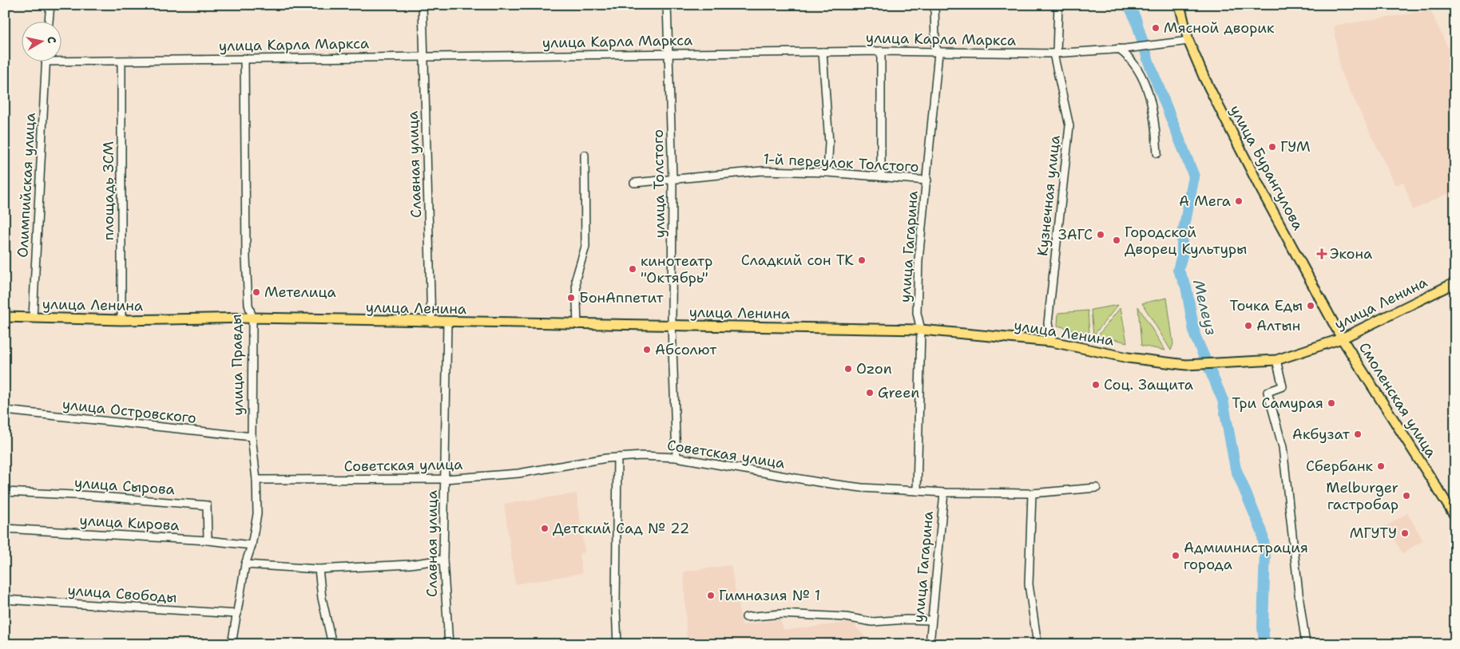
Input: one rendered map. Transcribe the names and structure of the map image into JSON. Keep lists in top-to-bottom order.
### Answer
{
  "streets": {
    "main road": ["улица Бурангулова", "улица Ленина", "Смоленская улица"],
    "street": [
      "улица Карла Маркса",
      "1-й переулок Толстого",
      "Славная улица",
      "улица Толстого",
      "Олимпийская улица",
      "площадь ЗСМ",
      "Кузнечная улица",
      "улица Гагарина",
      "улица Правды",
      "улица Островского",
      "Советская улица",
      "улица Сырова",
      "улица Кирова",
      "улица Свободы"
    ]
  },
  "crossings": [
    ["улица Карла Маркса", "Славная улица"],
    ["улица Карла Маркса", "улица Бурангулова"],
    ["улица Карла Маркса", "улица Толстого"],
    ["улица Карла Маркса", "площадь ЗСМ"],
    ["улица Карла Маркса", "Кузнечная улица"],
    ["улица Карла Маркса", "улица Гагарина"],
    ["улица Карла Маркса", "улица Правды"],
    ["1-й переулок Толстого", "улица Толстого"],
    ["1-й переулок Толстого", "улица Гагарина"],
    ["Славная улица", "улица Ленина"],
    ["Славная улица", "Советская улица"],
    ["улица Бурангулова", "улица Ленина"],
    ["улица Бурангулова", "Смоленская улица"],
    ["улица Толстого", "улица Ленина"],
    ["улица Толстого", "Советская улица"],
    ["Олимпийская улица", "улица Ленина"],
    ["площадь ЗСМ", "улица Ленина"],
    ["Кузнечная улица", "улица Ленина"],
    ["улица Гагарина", "улица Ленина"],
    ["улица Гагарина", "Советская улица"],
    ["улица Ленина", "улица Правды"],
    ["улица Ленина", "Смоленская улица"],
    ["улица Правды", "улица Островского"],
    ["улица Правды", "Советская улица"],
    ["улица Правды", "улица Кирова"],
    ["улица Правды", "улица Свободы"],
    ["улица Сырова", "улица Кирова"]
  ],
  "water": ["Мелеуз"],
  "places": {
    "other": [
      "Мясной дворик",
      "ГУМ",
      "А Мега",
      "ЗАГС",
      "Городской Дворец Культуры",
      "Сладкий сон ТК",
      "кинотеатр \"Октябрь\"",
      "Метелица",
      "БонАппетит",
      "Точка Еды",
      "Алтын",
      "Абсолют",
      "Ozon",
      "Соц. Защита",
      "Green",
      "Три Самурая",
      "Акбузат",
      "Сбербанк",
      "Melburger гастробар",
      "Детский Сад № 22",
      "МГУТУ",
      "Адмиинистрация города",
      "Гимназия № 1"
    ],
    "health": ["Экона"]
  },
  "north": "right"
}
